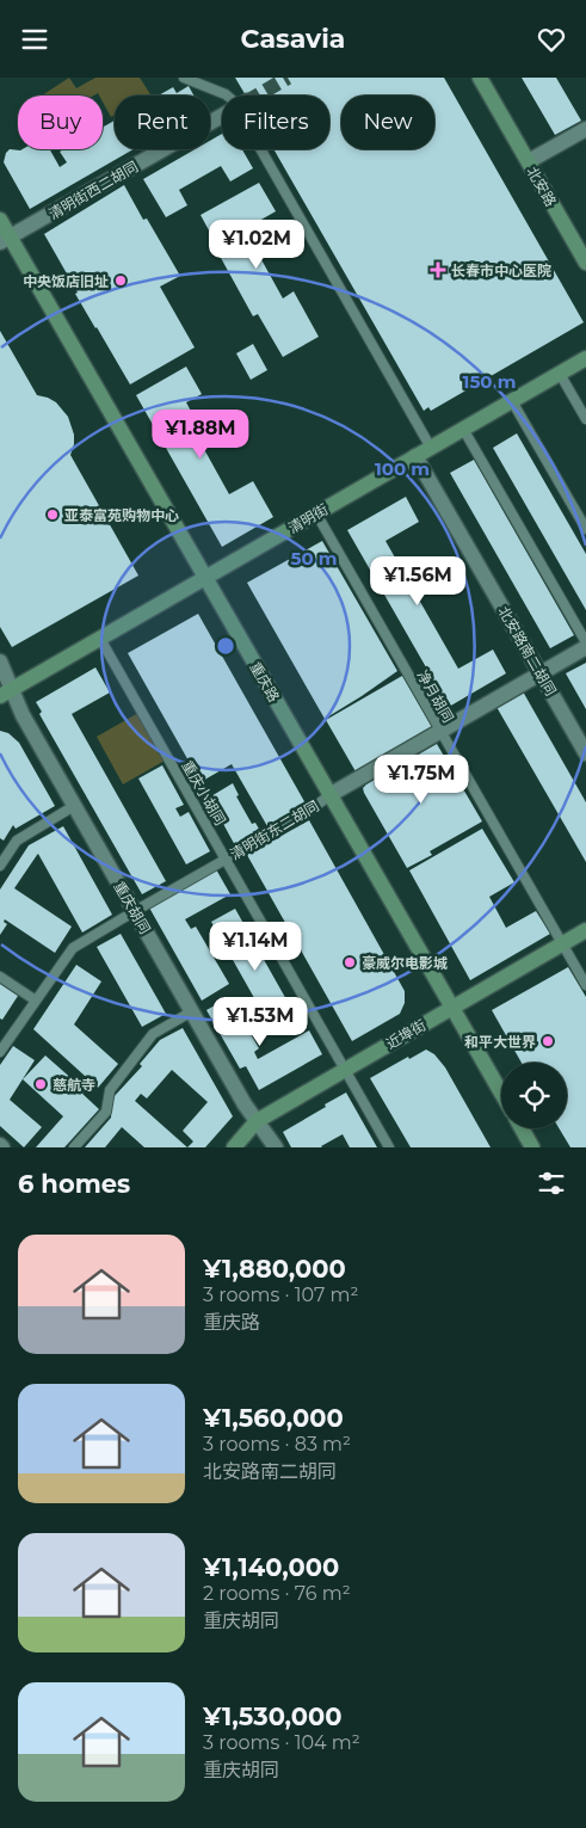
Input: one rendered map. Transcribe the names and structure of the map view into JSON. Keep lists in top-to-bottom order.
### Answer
{
  "streets": {
    "street": [
      "北安路",
      "清明街西二胡同",
      "清明街",
      "北安路南二胡同",
      "重庆路",
      "清明街东二胡同",
      "重庆胡同",
      "近埠街"
    ],
    "lane": ["净月胡同", "重庆小胡同"]
  },
  "crossings": [
    ["清明街西二胡同", "重庆路"],
    ["清明街", "北安路南二胡同"],
    ["清明街", "重庆路"],
    ["清明街", "净月胡同"],
    ["清明街", "重庆小胡同"],
    ["清明街", "重庆胡同"],
    ["北安路南二胡同", "清明街东二胡同"],
    ["重庆路", "清明街东二胡同"],
    ["重庆路", "近埠街"],
    ["净月胡同", "清明街东二胡同"],
    ["净月胡同", "近埠街"],
    ["重庆小胡同", "清明街东二胡同"],
    ["重庆小胡同", "近埠街"],
    ["清明街东二胡同", "重庆胡同"],
    ["重庆胡同", "近埠街"]
  ],
  "places": {
    "health": ["长春市中心医院"],
    "other": [
      "中央饭店旧址",
      "亚泰富苑购物中心",
      "豪威尔电影城",
      "和平大世界",
      "慈航寺"
    ]
  },
  "page": {
    "header": "Casavia",
    "chip": [
      "Buy",
      "Rent",
      "Filters",
      "New"
    ],
    "price": [
      "¥1.02M",
      "¥1.88M",
      "¥1.56M",
      "¥1.75M",
      "¥1.14M",
      "¥1.53M"
    ],
    "heading": "6 homes",
    "list": [
      {
        "name": "¥1,880,000",
        "note": "3 rooms · 107 m² · 重庆路"
      },
      {
        "name": "¥1,560,000",
        "note": "3 rooms · 83 m² · 北安路南二胡同"
      },
      {
        "name": "¥1,140,000",
        "note": "2 rooms · 76 m² · 重庆胡同"
      },
      {
        "name": "¥1,530,000",
        "note": "3 rooms · 104 m² · 重庆胡同"
      }
    ]
  },
  "rings": ["150 m", "100 m", "50 m"]
}
